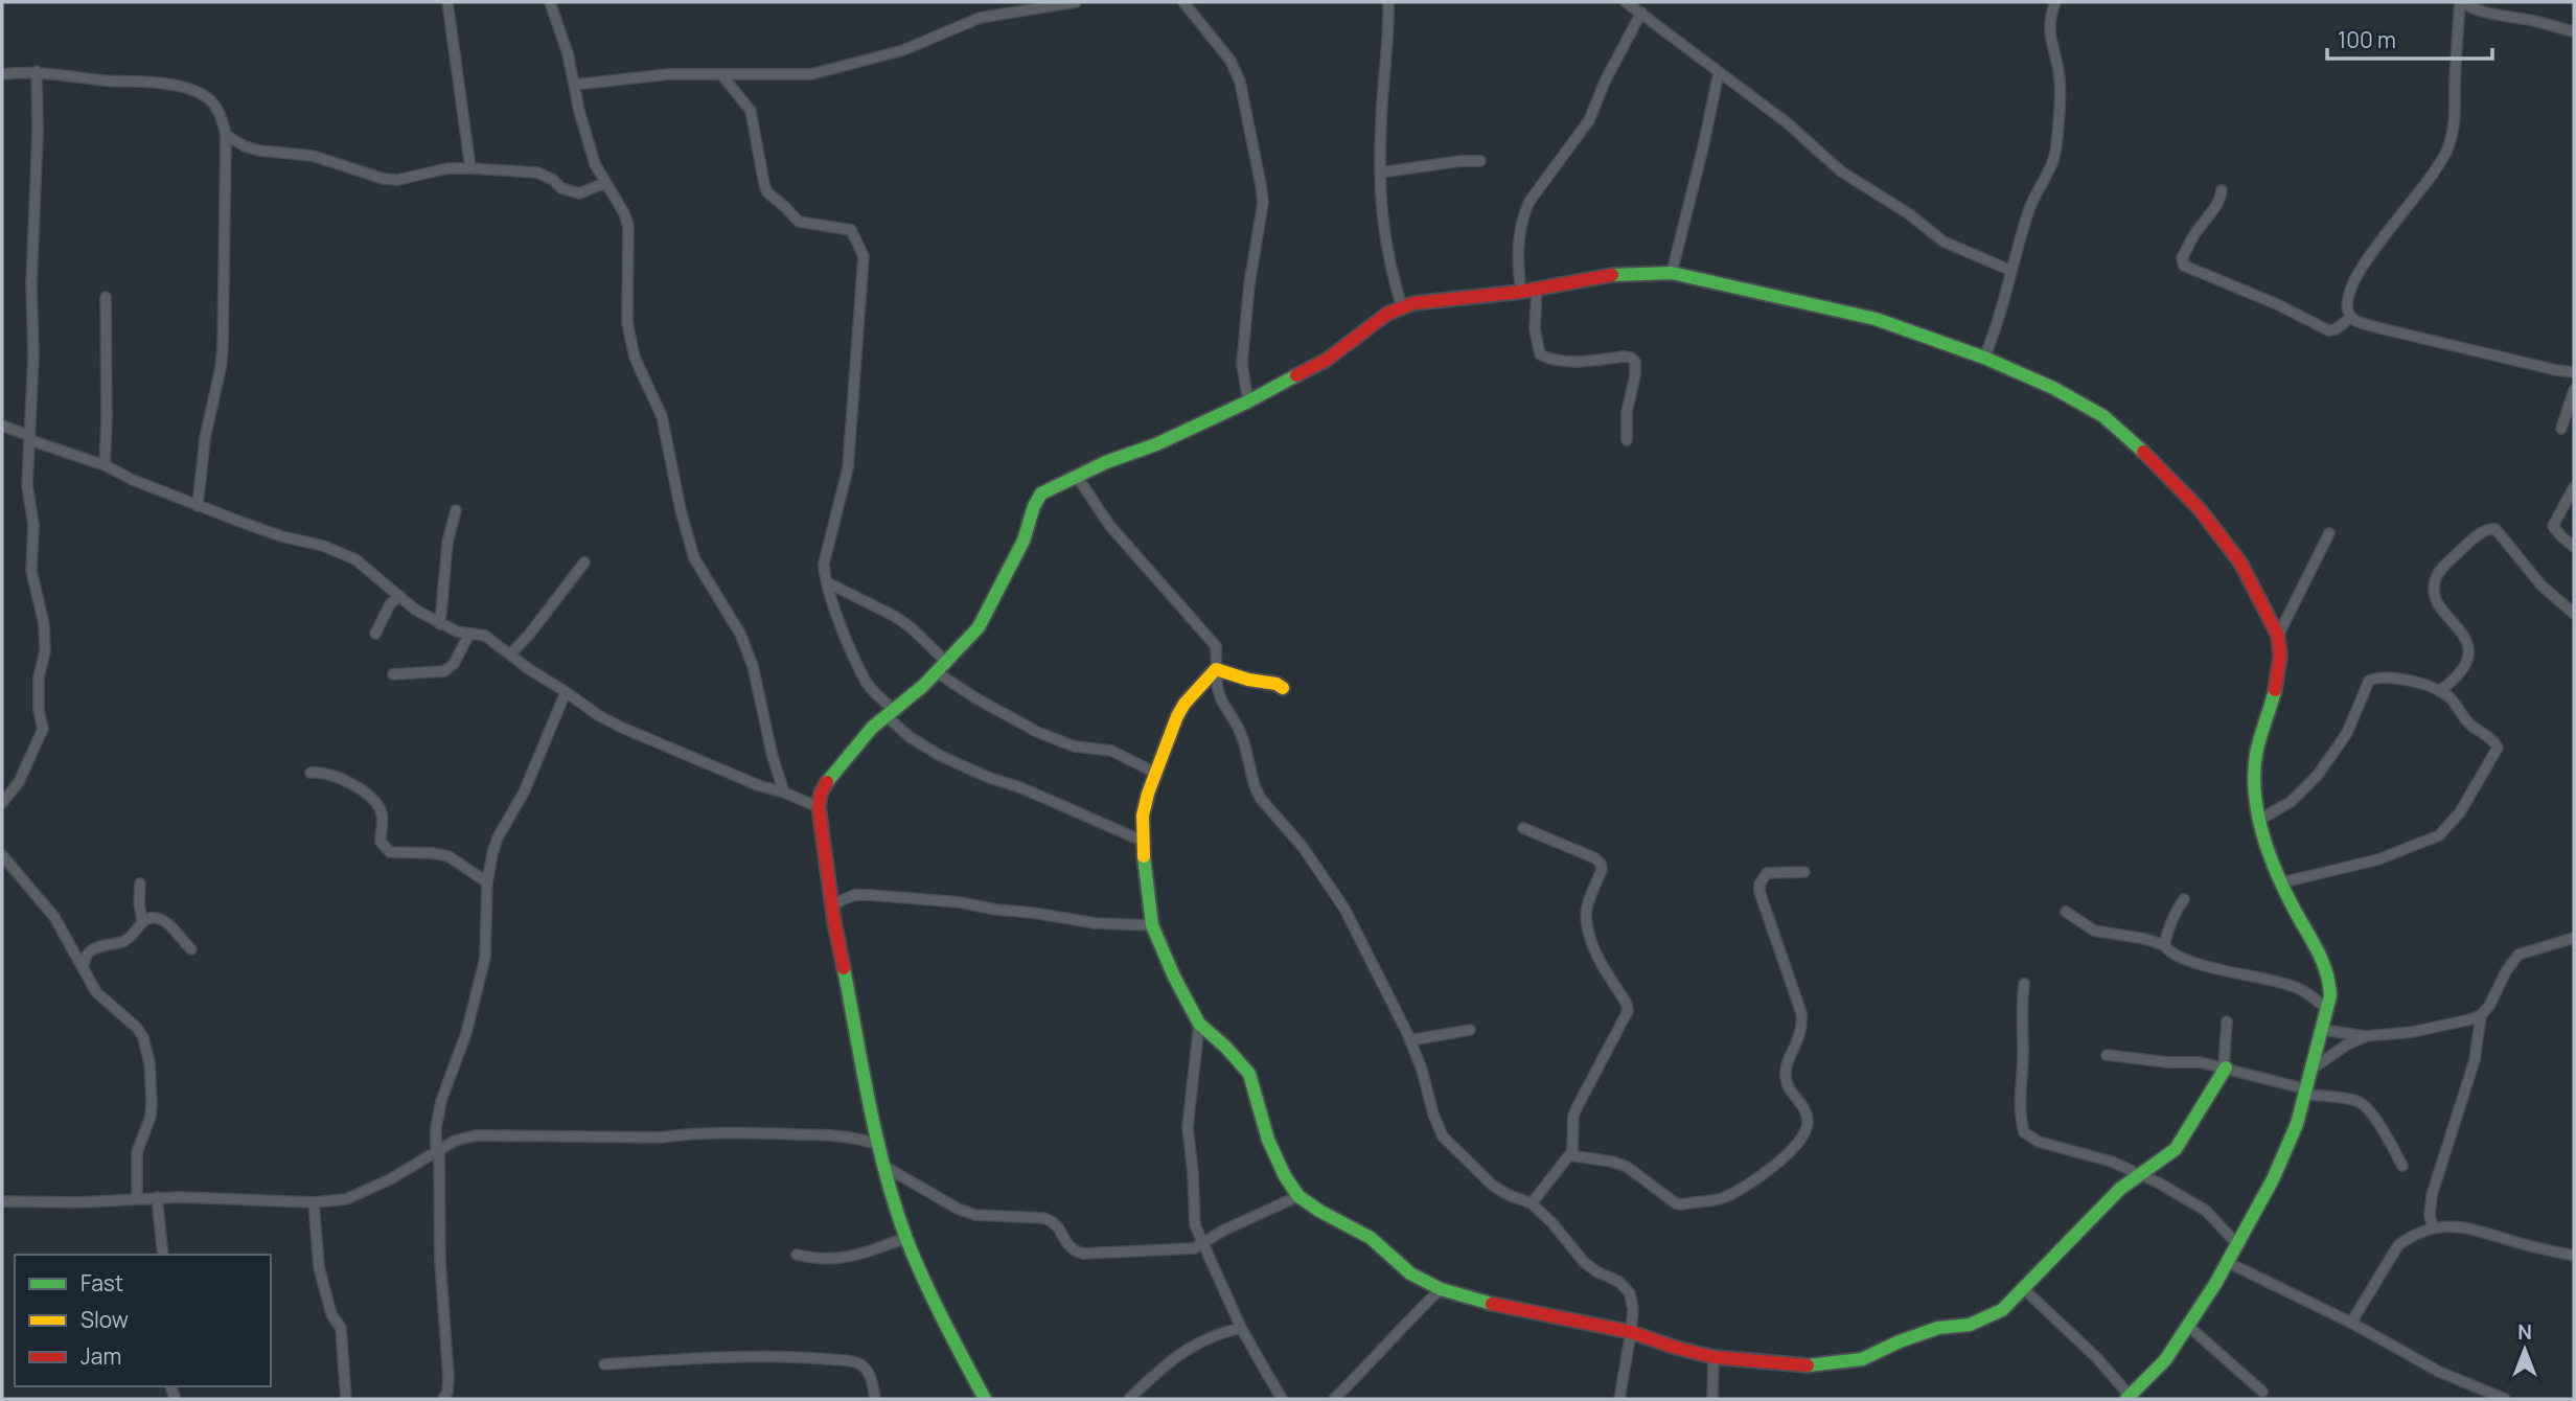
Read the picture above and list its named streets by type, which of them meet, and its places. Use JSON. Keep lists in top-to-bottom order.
{
  "legend": ["Fast", "Slow", "Jam"],
  "scale_bar": "100 m",
  "north": "top"
}
